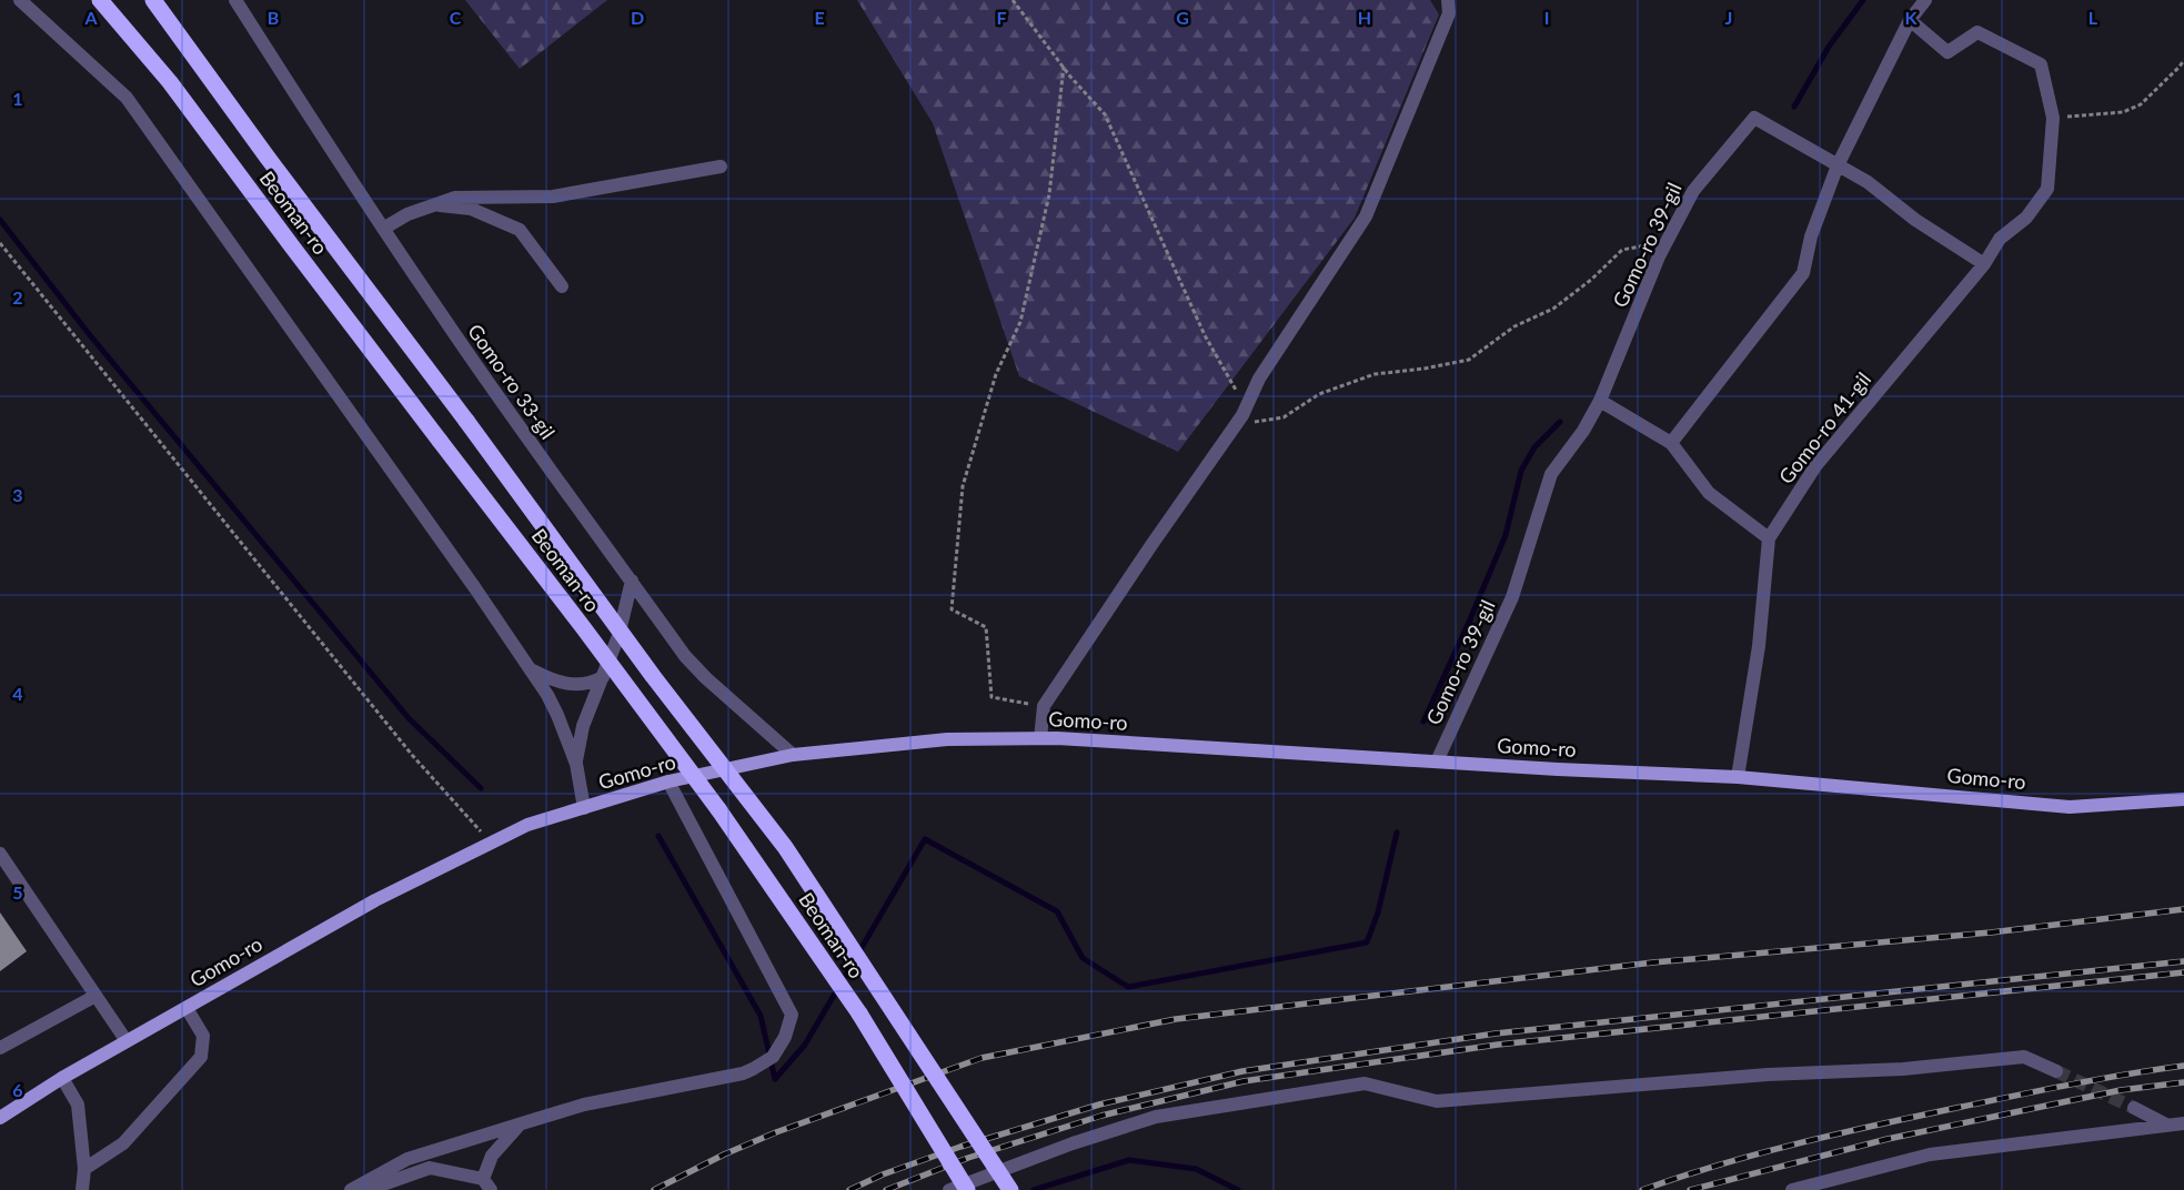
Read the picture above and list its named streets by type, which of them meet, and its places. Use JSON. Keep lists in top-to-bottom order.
{
  "streets": {
    "highway": ["Beoman-ro"],
    "main road": ["Gomo-ro"],
    "street": ["Gomo-ro 39-gil", "Gomo-ro 33-gil", "Gomo-ro 41-gil"]
  },
  "crossings": [
    ["Gomo-ro 39-gil", "Gomo-ro"],
    ["Gomo-ro 33-gil", "Gomo-ro"],
    ["Gomo-ro 41-gil", "Gomo-ro"]
  ],
  "grid": {
    "columns": [
      "A",
      "B",
      "C",
      "D",
      "E",
      "F",
      "G",
      "H",
      "I",
      "J",
      "K",
      "L"
    ],
    "rows": [
      "1",
      "2",
      "3",
      "4",
      "5",
      "6"
    ]
  }
}
